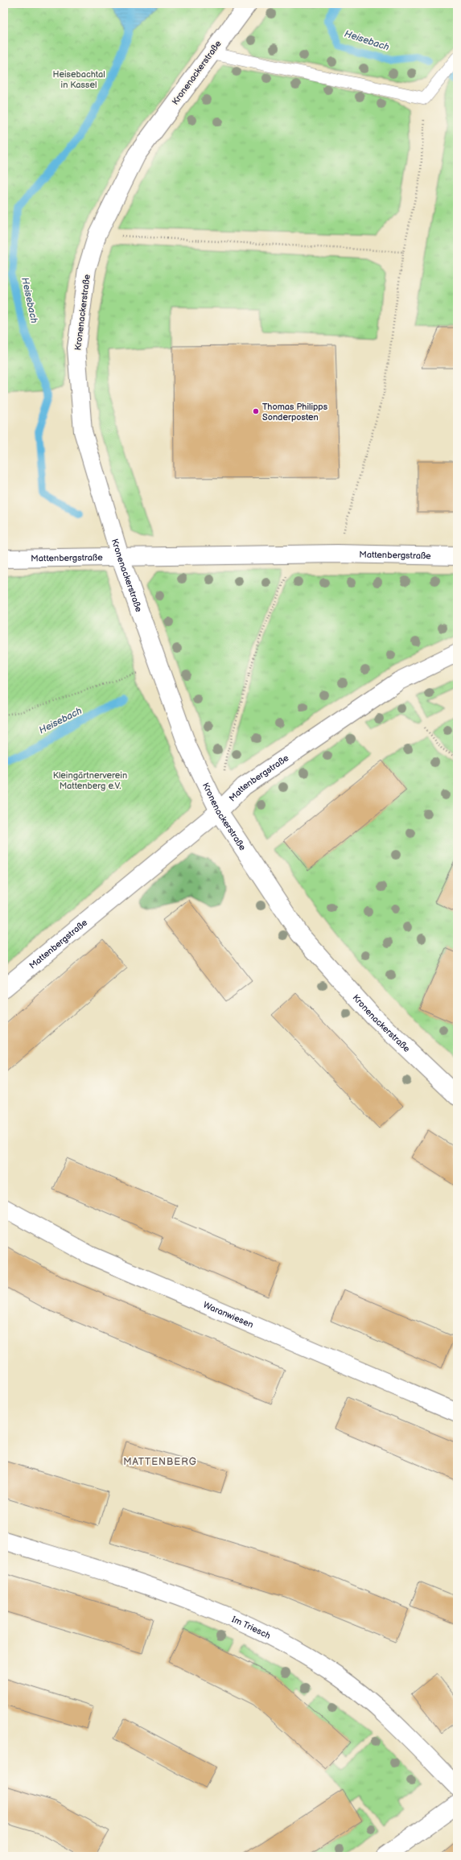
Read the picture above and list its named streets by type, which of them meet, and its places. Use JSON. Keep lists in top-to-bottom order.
{
  "streets": {
    "street": [
      "Kronenackerstraße",
      "Mattenbergstraße",
      "Waranwiesen",
      "Im Triesch"
    ]
  },
  "crossings": [
    ["Kronenackerstraße", "Mattenbergstraße"]
  ],
  "districts": ["MATTENBERG"],
  "water": ["Heisebach"],
  "parks": ["Heisebachtal in Kassel", "Kleingärtnerverein Mattenberg e.V."],
  "places": ["Thomas Philipps Sonderposten"]
}
